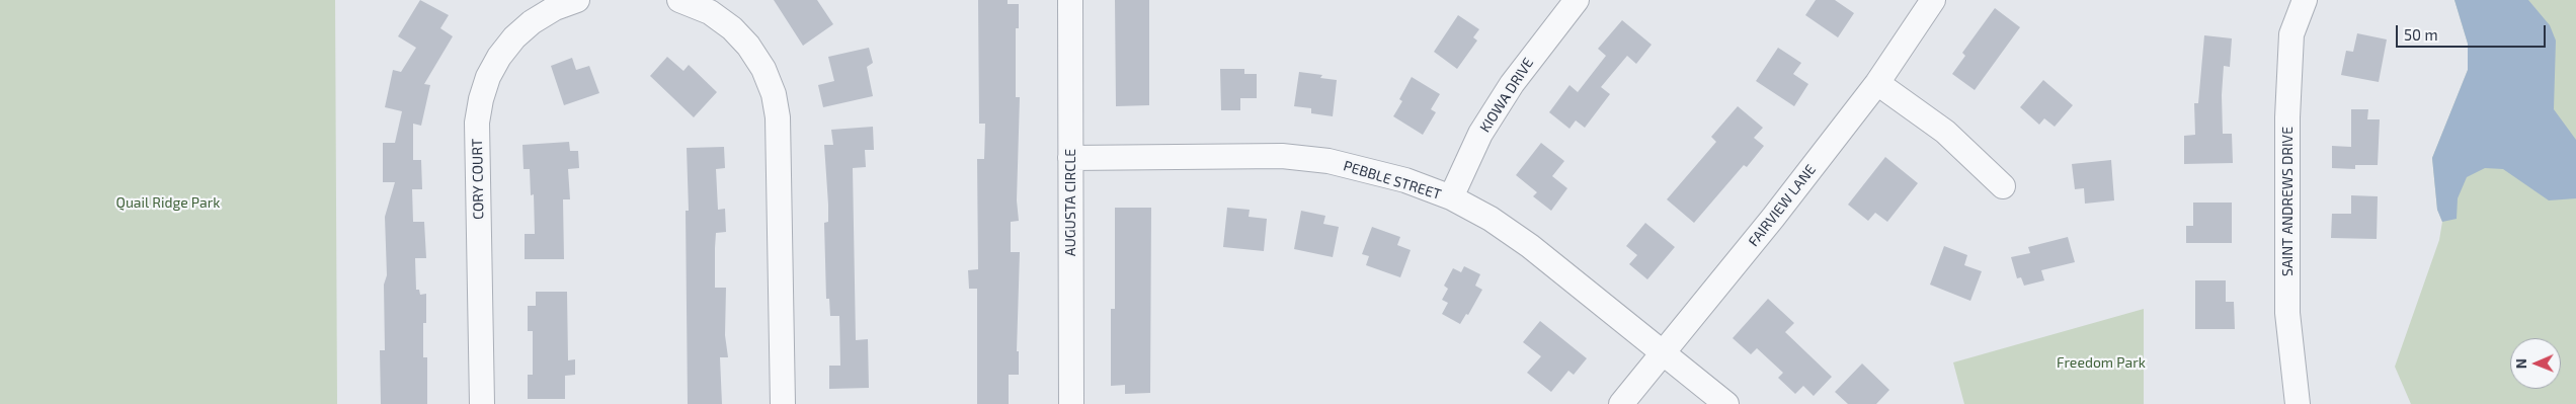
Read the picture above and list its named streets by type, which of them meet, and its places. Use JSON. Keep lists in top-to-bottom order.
{
  "streets": {
    "street": [
      "KIOWA DRIVE",
      "CORY COURT",
      "PEBBLE STREET",
      "SAINT ANDREWS DRIVE",
      "AUGUSTA CIRCLE",
      "FAIRVIEW LANE"
    ]
  },
  "crossings": [
    ["KIOWA DRIVE", "PEBBLE STREET"],
    ["PEBBLE STREET", "AUGUSTA CIRCLE"],
    ["PEBBLE STREET", "FAIRVIEW LANE"]
  ],
  "parks": ["Quail Ridge Park", "Freedom Park"],
  "scale_bar": "50 m",
  "north": "left"
}
